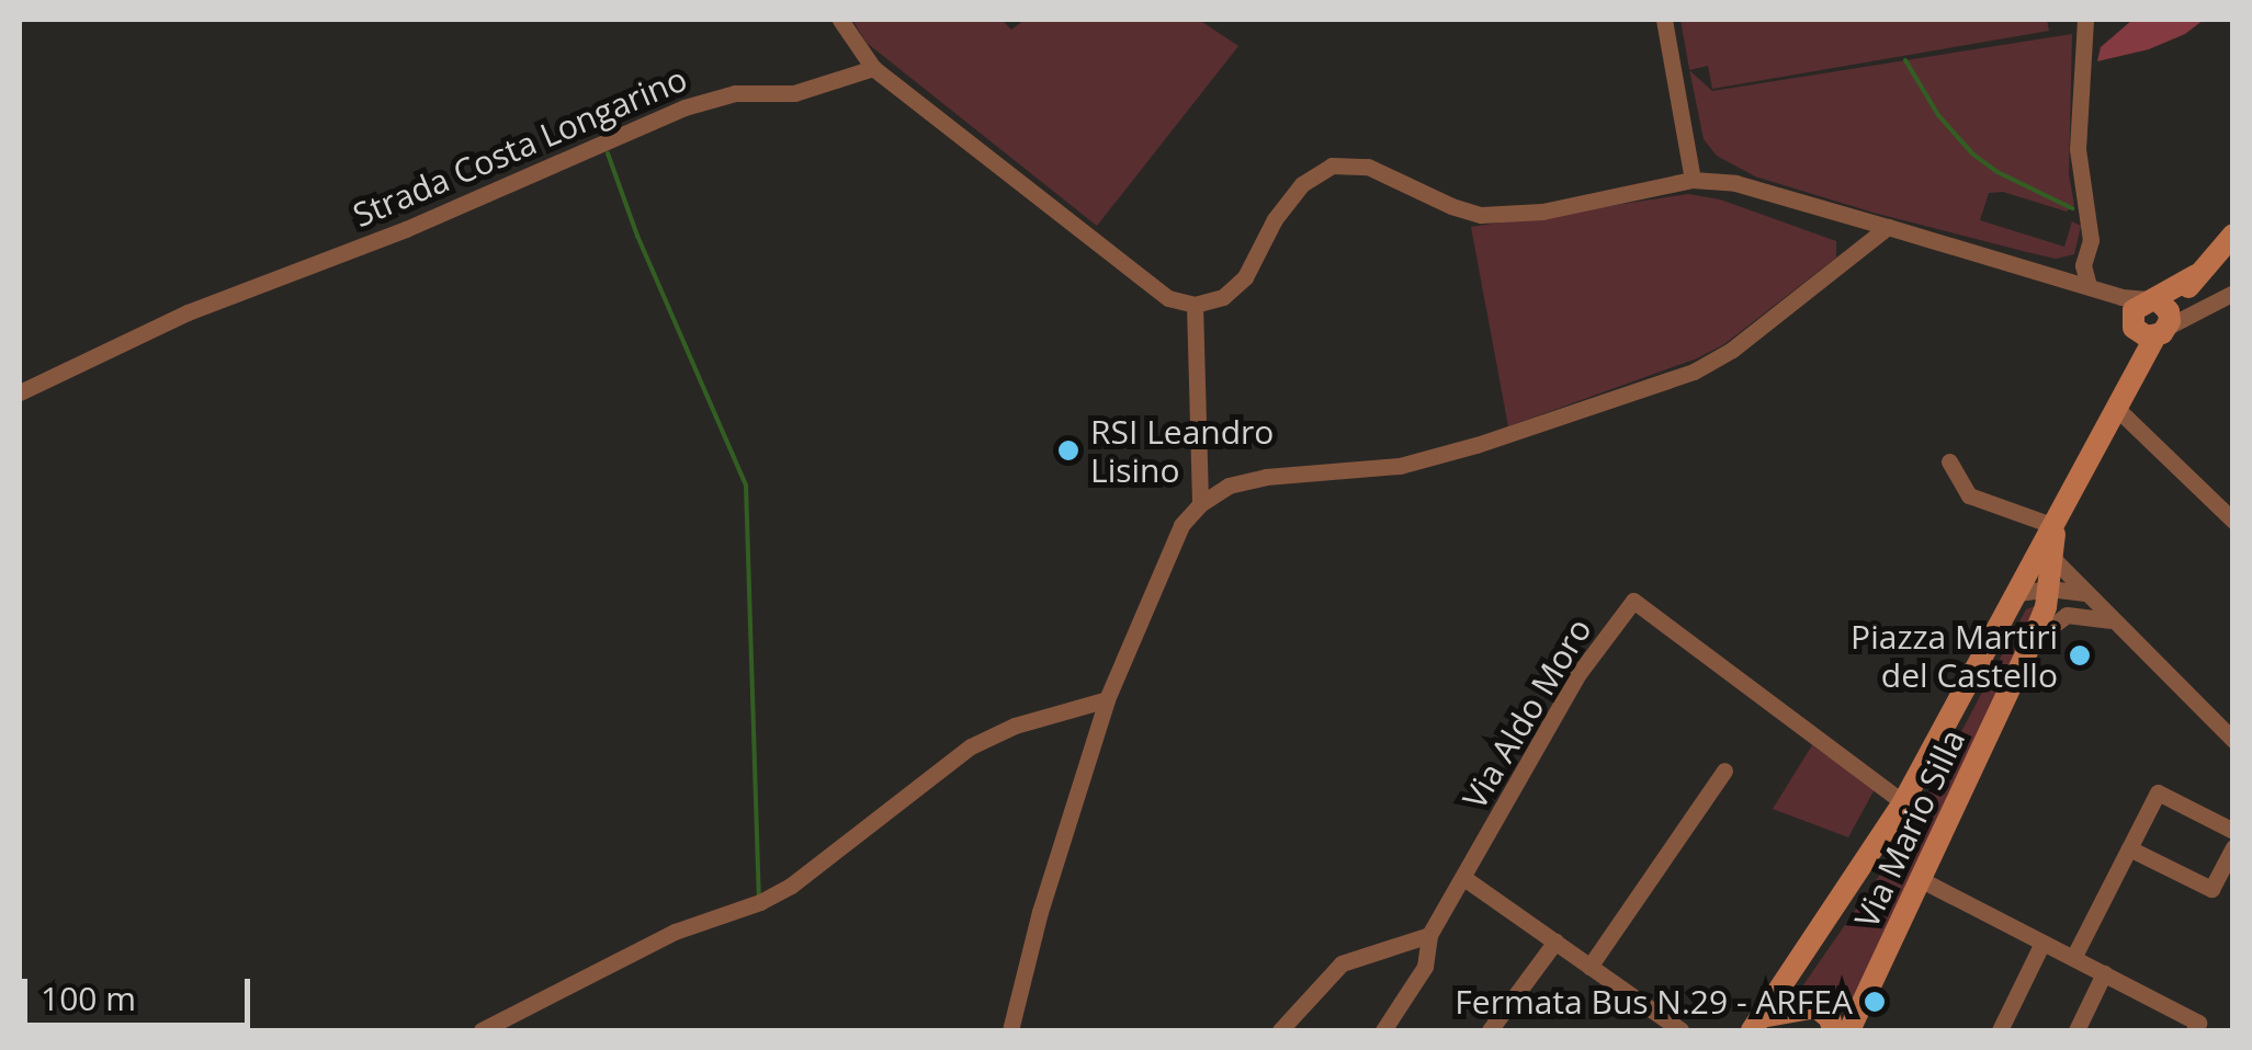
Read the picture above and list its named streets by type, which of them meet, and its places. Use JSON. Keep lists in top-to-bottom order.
{
  "streets": {
    "street": ["Strada Costa Longarino", "Via Aldo Moro", "Via Mario Silla"]
  },
  "places": ["RSI Leandro Lisino", "Piazza Martiri del Castello", "Fermata Bus N.29 - ARFEA"],
  "scale_bar": "100 m"
}
